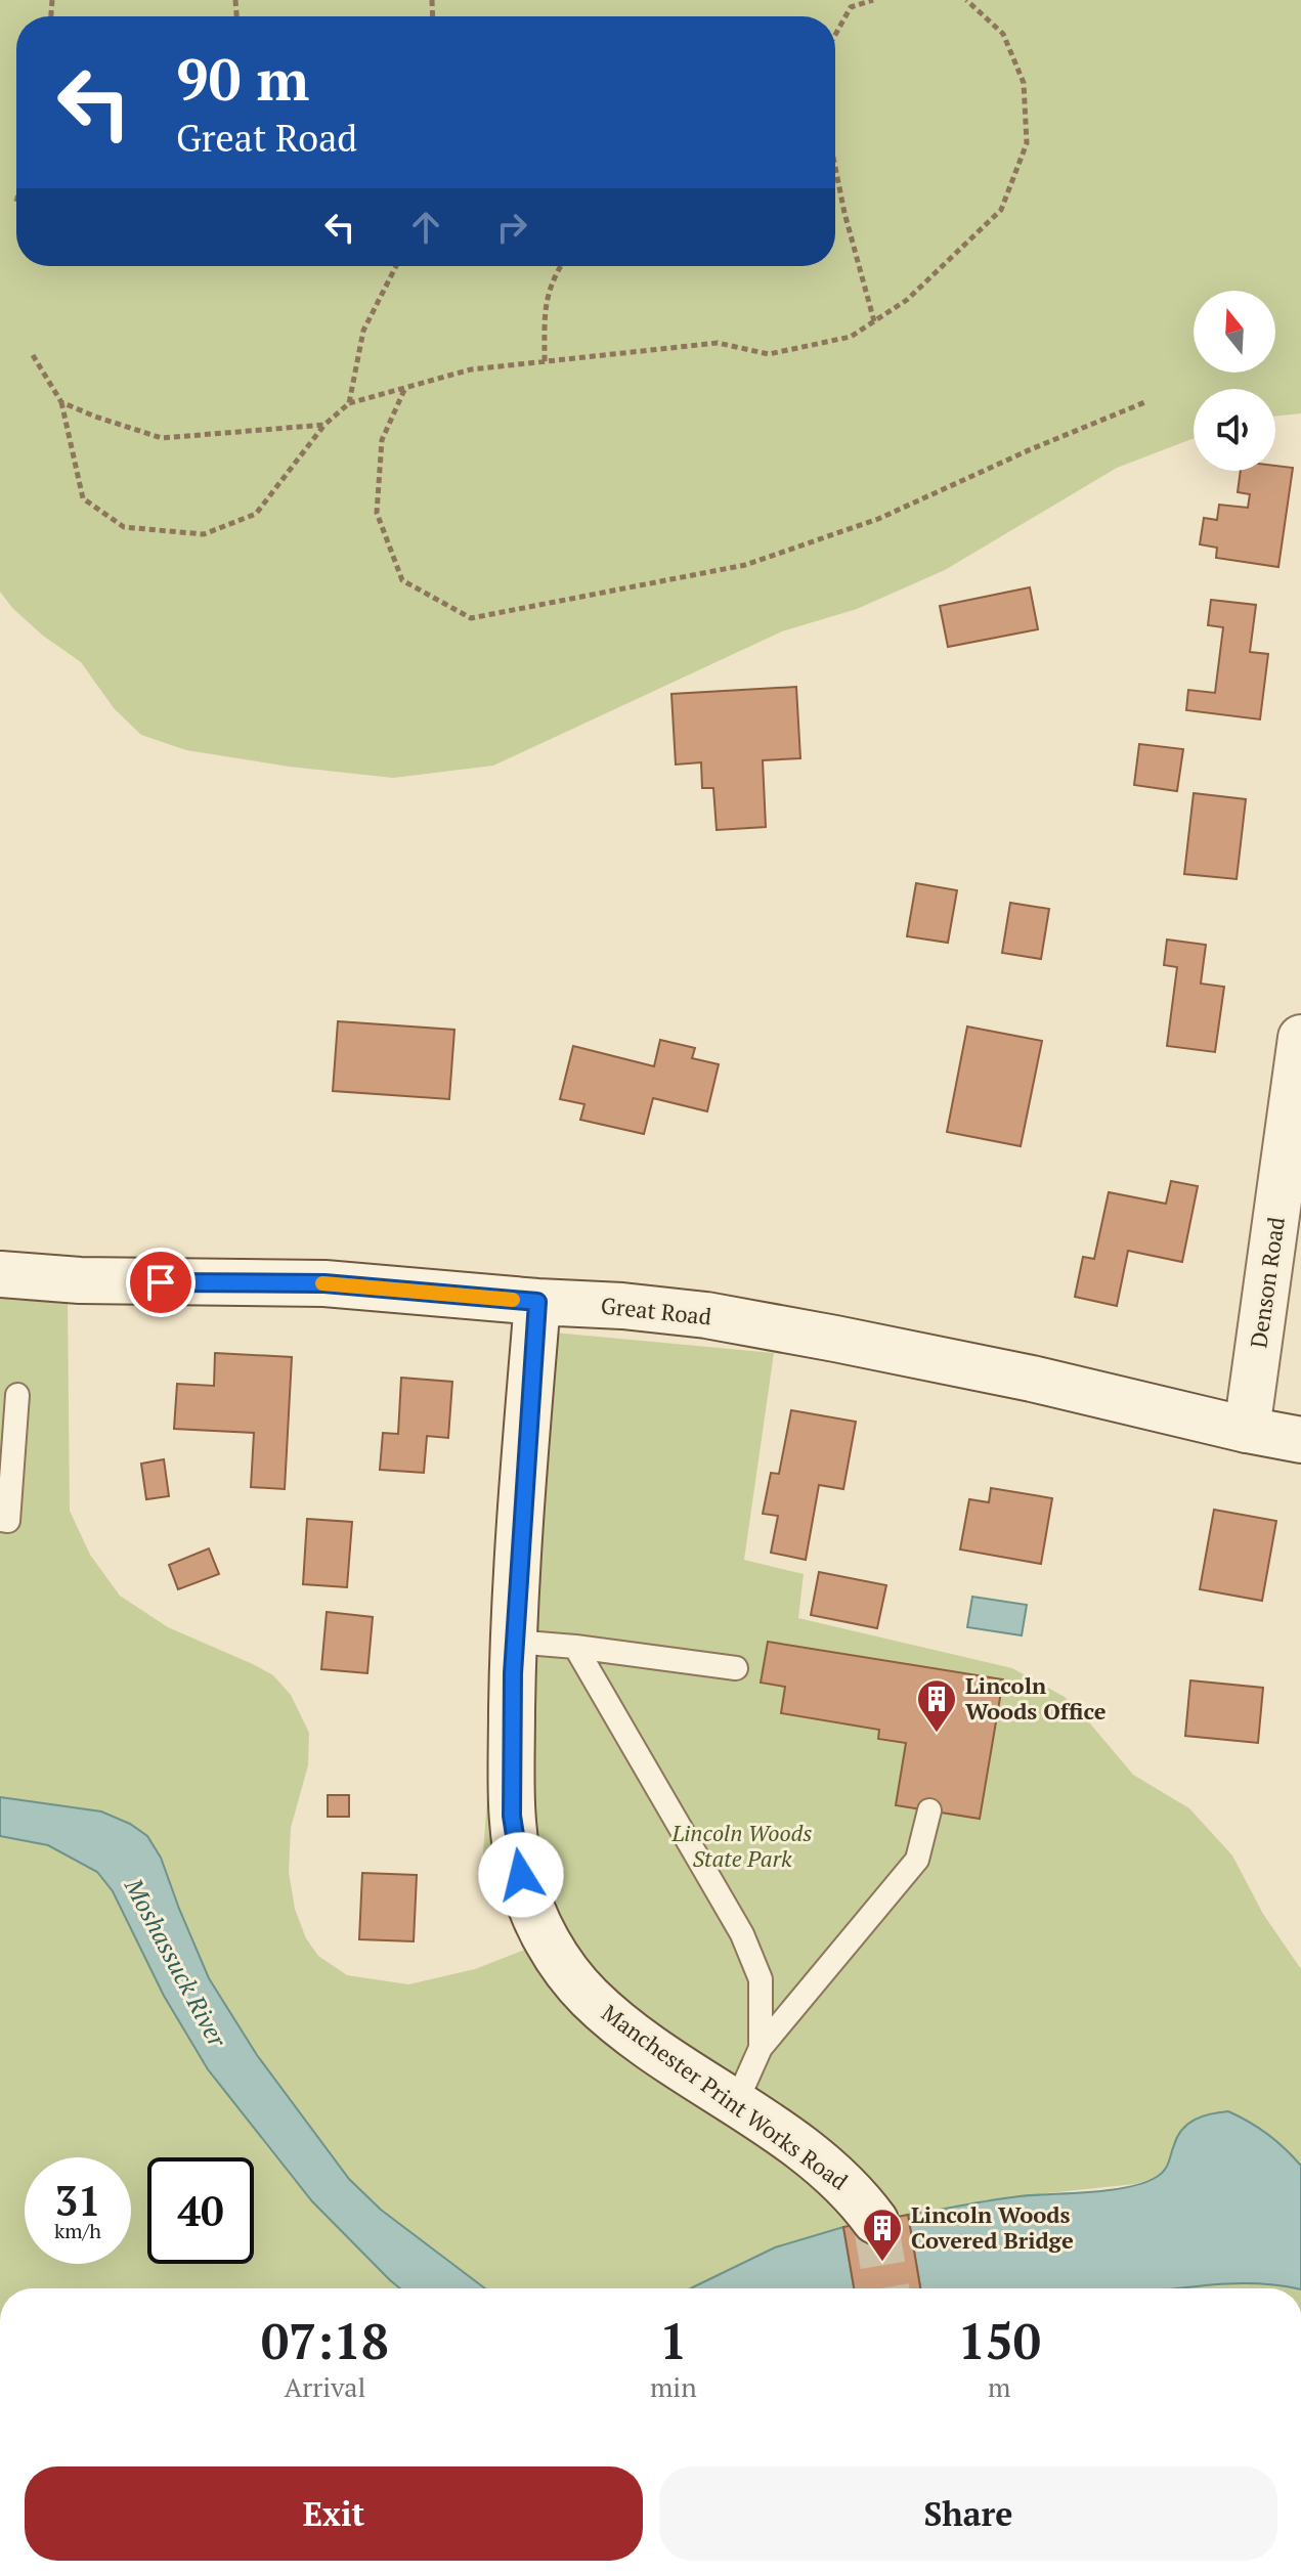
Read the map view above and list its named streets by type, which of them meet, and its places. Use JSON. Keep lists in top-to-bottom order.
{
  "streets": {
    "street": ["Denson Road", "Great Road", "Manchester Print Works Road"]
  },
  "crossings": [
    ["Denson Road", "Great Road"],
    ["Great Road", "Manchester Print Works Road"]
  ],
  "water": ["Moshassuck River"],
  "parks": ["Lincoln Woods State Park"],
  "places": {
    "building": ["Lincoln Woods Office", "Lincoln Woods Covered Bridge"]
  },
  "north": "top",
  "page": {
    "turn": ["90 m", "Great Road"],
    "speed": "31 km/h",
    "limit": "40",
    "eta": [
      "07:18",
      "Arrival",
      "1",
      "min",
      "150",
      "m"
    ],
    "buttons": ["Exit", "Share"]
  }
}
